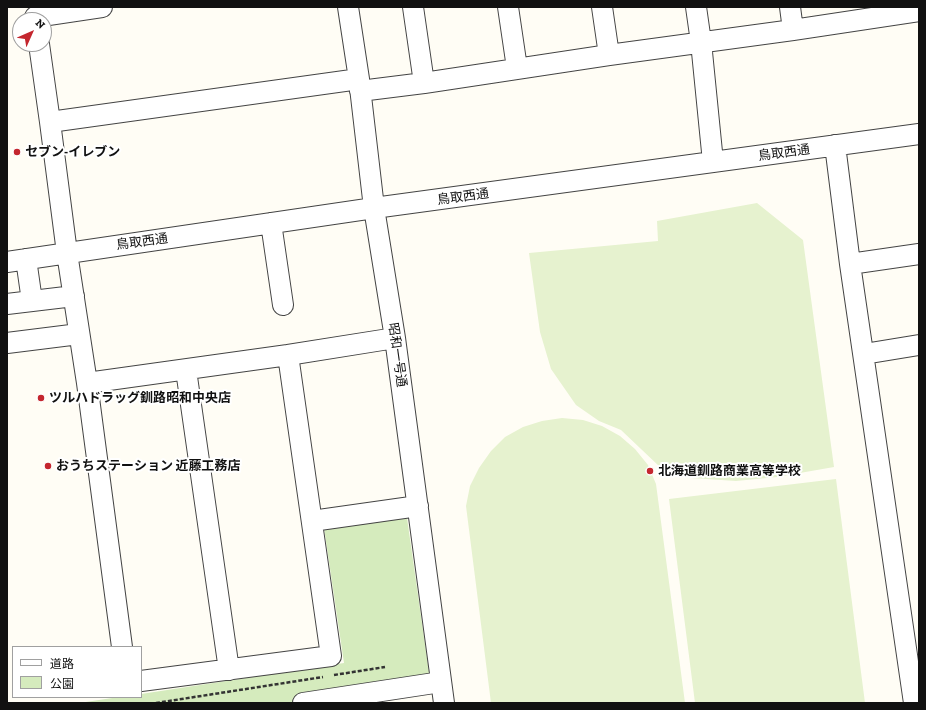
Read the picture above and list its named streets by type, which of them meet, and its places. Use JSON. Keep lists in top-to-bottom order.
{
  "streets": {
    "street": ["鳥取西通", "昭和一号通"]
  },
  "crossings": [
    ["鳥取西通", "昭和一号通"]
  ],
  "places": [
    "セブン-イレブン",
    "ツルハドラッグ釧路昭和中央店",
    "おうちステーション 近藤工務店",
    "北海道釧路商業高等学校"
  ],
  "legend": ["道路", "公園"],
  "north": "top right"
}
